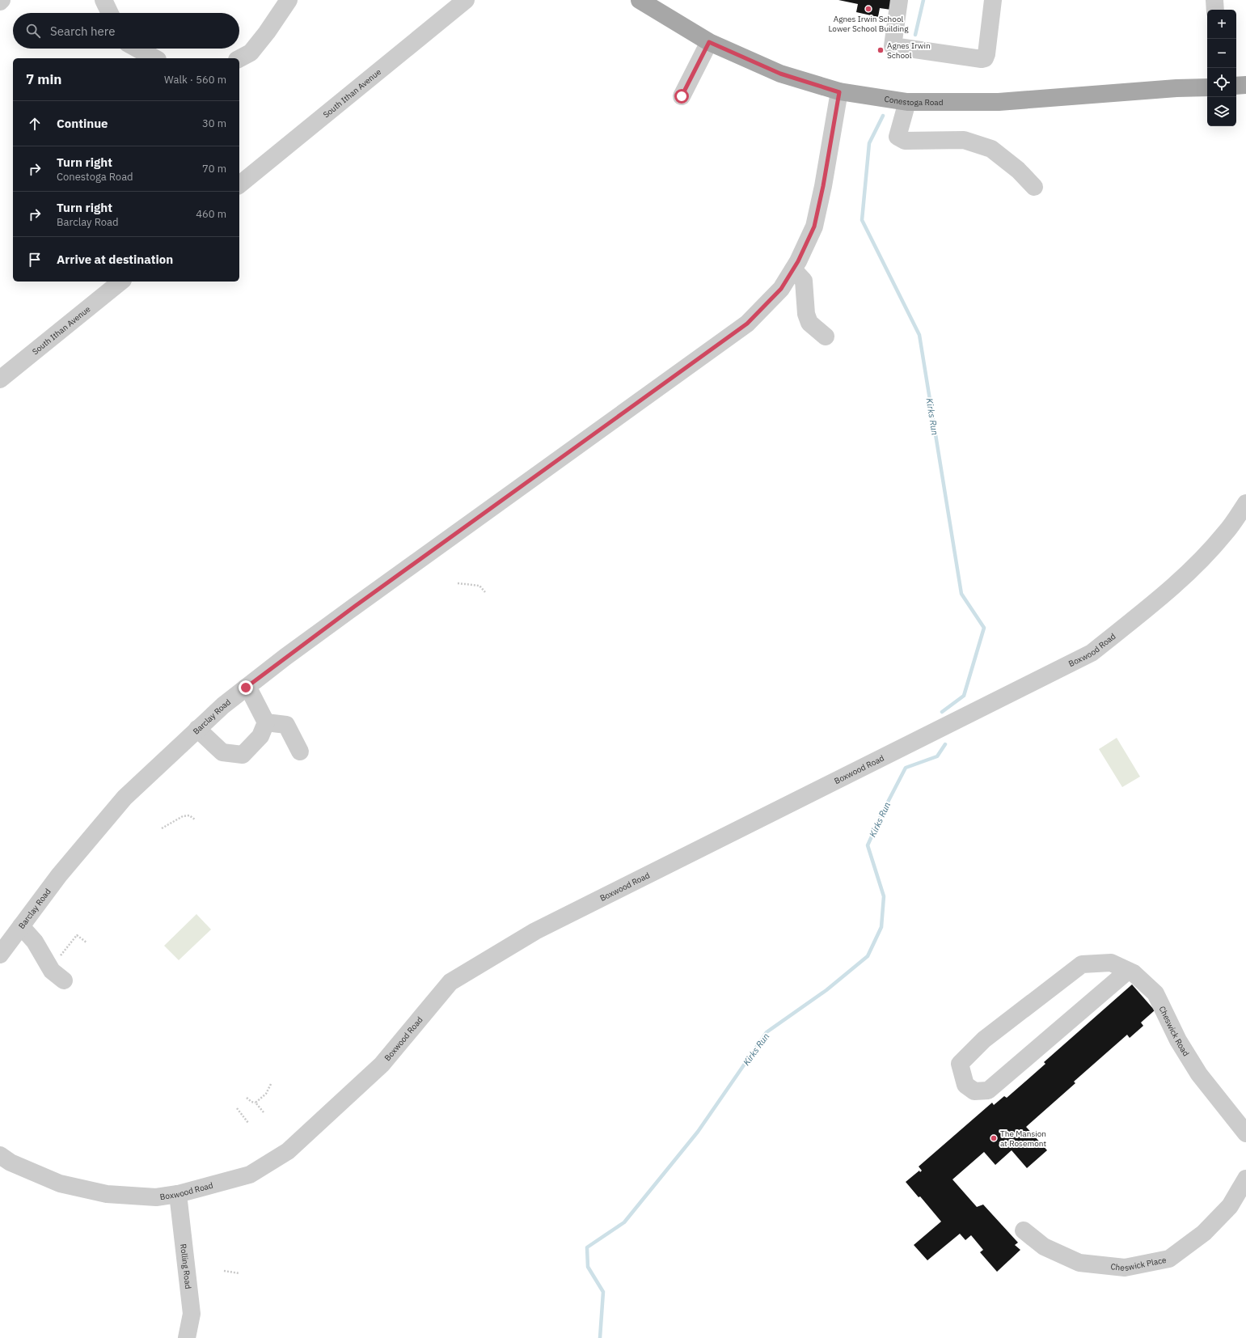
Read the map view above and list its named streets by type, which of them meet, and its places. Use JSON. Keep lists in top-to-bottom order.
{
  "streets": {
    "main road": ["Conestoga Road"],
    "street": [
      "South Ithan Avenue",
      "Boxwood Road",
      "Barclay Road",
      "Cheswick Road",
      "Cheswick Place",
      "Rolling Road"
    ]
  },
  "crossings": [
    ["Conestoga Road", "Barclay Road"],
    ["Boxwood Road", "Rolling Road"]
  ],
  "water": ["Kirks Run"],
  "places": ["Agnes Irwin School Lower School Building", "Agnes Irwin School", "The Mansion at Rosemont"],
  "page": {
    "map_buttons": ["+", "−"],
    "search": "Search here",
    "heading": ["7 min", "Walk · 560 m"],
    "list": [
      ["Continue", "30 m"],
      ["Turn right", "Conestoga Road", "70 m"],
      ["Turn right", "Barclay Road", "460 m"],
      "Arrive at destination"
    ]
  }
}
